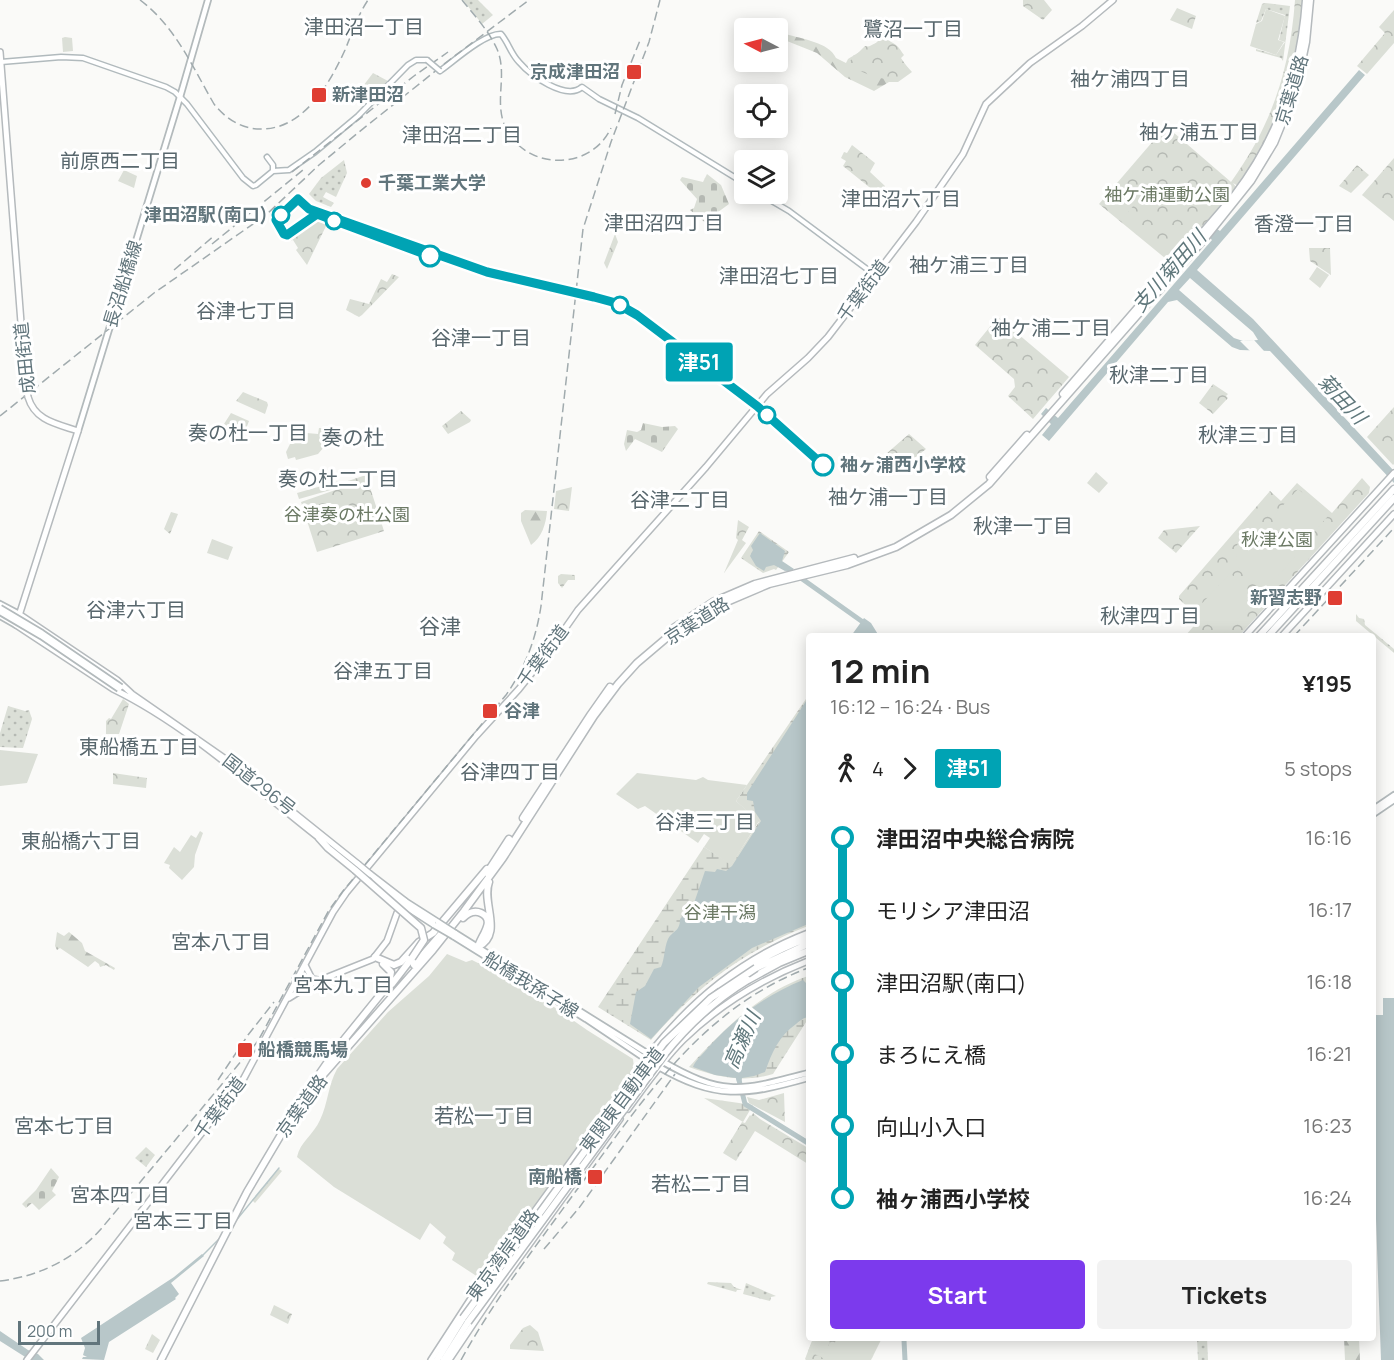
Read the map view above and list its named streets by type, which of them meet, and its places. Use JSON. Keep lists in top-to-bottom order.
{
  "streets": {
    "highway": [
      "京葉道路",
      "千葉街道",
      "成田街道",
      "国道296号",
      "東関東自動車道",
      "東京湾岸道路"
    ],
    "main road": ["長沼船橋線", "船橋我孫子線"]
  },
  "crossings": [
    ["長沼船橋線", "成田街道"],
    ["国道296号", "船橋我孫子線"],
    ["船橋我孫子線", "東京湾岸道路"],
    ["東関東自動車道", "東京湾岸道路"]
  ],
  "districts": [
    "津田沼一丁目",
    "鷺沼一丁目",
    "袖ケ浦四丁目",
    "袖ケ浦五丁目",
    "津田沼二丁目",
    "前原西二丁目",
    "津田沼六丁目",
    "津田沼四丁目",
    "香澄一丁目",
    "袖ケ浦三丁目",
    "津田沼七丁目",
    "谷津七丁目",
    "袖ケ浦二丁目",
    "谷津一丁目",
    "秋津二丁目",
    "奏の杜一丁目",
    "秋津三丁目",
    "奏の杜",
    "奏の杜二丁目",
    "袖ケ浦一丁目",
    "谷津二丁目",
    "秋津一丁目",
    "谷津六丁目",
    "秋津四丁目",
    "谷津",
    "谷津五丁目",
    "東船橋五丁目",
    "谷津四丁目",
    "谷津三丁目",
    "東船橋六丁目",
    "宮本八丁目",
    "宮本九丁目",
    "若松一丁目",
    "宮本七丁目",
    "若松二丁目",
    "宮本四丁目",
    "宮本三丁目"
  ],
  "water": ["支川菊田川", "菊田川", "高瀬川"],
  "parks": [
    "袖ケ浦運動公園",
    "谷津奏の杜公園",
    "秋津公園",
    "谷津干潟"
  ],
  "places": {
    "transit": [
      "京成津田沼",
      "新津田沼",
      "新習志野",
      "谷津",
      "船橋競馬場",
      "南船橋"
    ],
    "other": ["千葉工業大学", "津田沼駅(南口)", "袖ヶ浦西小学校"]
  },
  "lines": ["bus line 津51"],
  "scale_bar": "200 m",
  "north": "left",
  "page": {
    "on_map": "津51",
    "heading": ["12 min", "16:12 – 16:24 · Bus", "¥195"],
    "legs": ["4", "津51", "5 stops"],
    "list": [
      {
        "name": "津田沼中央総合病院",
        "value": "16:16"
      },
      {
        "name": "モリシア津田沼",
        "value": "16:17"
      },
      {
        "name": "津田沼駅(南口)",
        "value": "16:18"
      },
      {
        "name": "まろにえ橋",
        "value": "16:21"
      },
      {
        "name": "向山小入口",
        "value": "16:23"
      },
      {
        "name": "袖ヶ浦西小学校",
        "value": "16:24"
      }
    ],
    "buttons": ["Start", "Tickets"],
    "scale": "200 m"
  }
}
